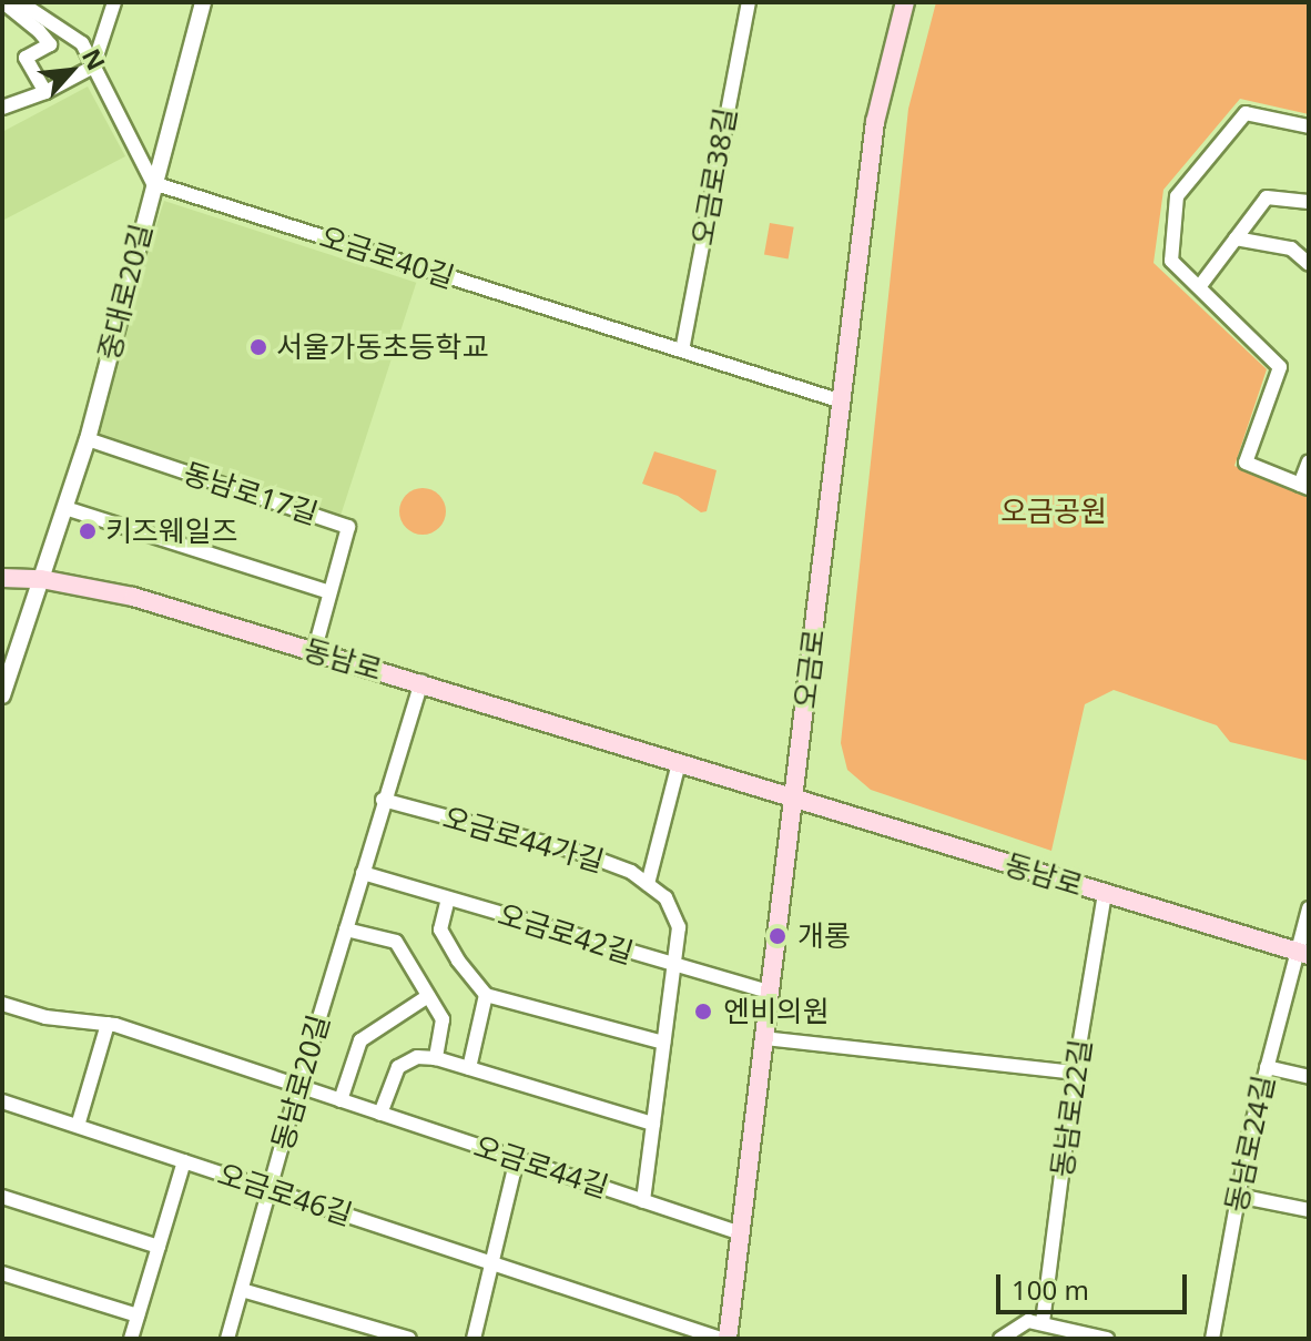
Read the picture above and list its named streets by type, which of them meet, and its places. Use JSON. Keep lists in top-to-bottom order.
{
  "streets": {
    "main road": ["동남로", "오금로"],
    "street": [
      "오금로38길",
      "오금로40길",
      "중대로20길",
      "동남로17길",
      "오금로44가길",
      "오금로42길",
      "동남로20길",
      "동남로22길",
      "동남로24길",
      "오금로44길",
      "오금로46길"
    ]
  },
  "crossings": [
    ["오금로38길", "오금로40길"],
    ["오금로40길", "중대로20길"],
    ["오금로40길", "오금로"],
    ["중대로20길", "동남로17길"],
    ["중대로20길", "동남로"],
    ["동남로17길", "동남로"],
    ["동남로", "오금로"],
    ["동남로", "동남로20길"],
    ["동남로", "동남로22길"],
    ["동남로", "동남로24길"],
    ["오금로", "오금로42길"],
    ["오금로", "오금로44길"],
    ["오금로", "오금로46길"],
    ["오금로44가길", "오금로42길"],
    ["오금로44가길", "동남로20길"],
    ["오금로44가길", "오금로44길"],
    ["오금로42길", "동남로20길"],
    ["동남로20길", "오금로44길"],
    ["동남로20길", "오금로46길"]
  ],
  "parks": ["오금공원"],
  "places": [
    "서울가동초등학교",
    "키즈웨일즈",
    "개롱",
    "엔비의원"
  ],
  "scale_bar": "100 m",
  "north": "top right"
}
